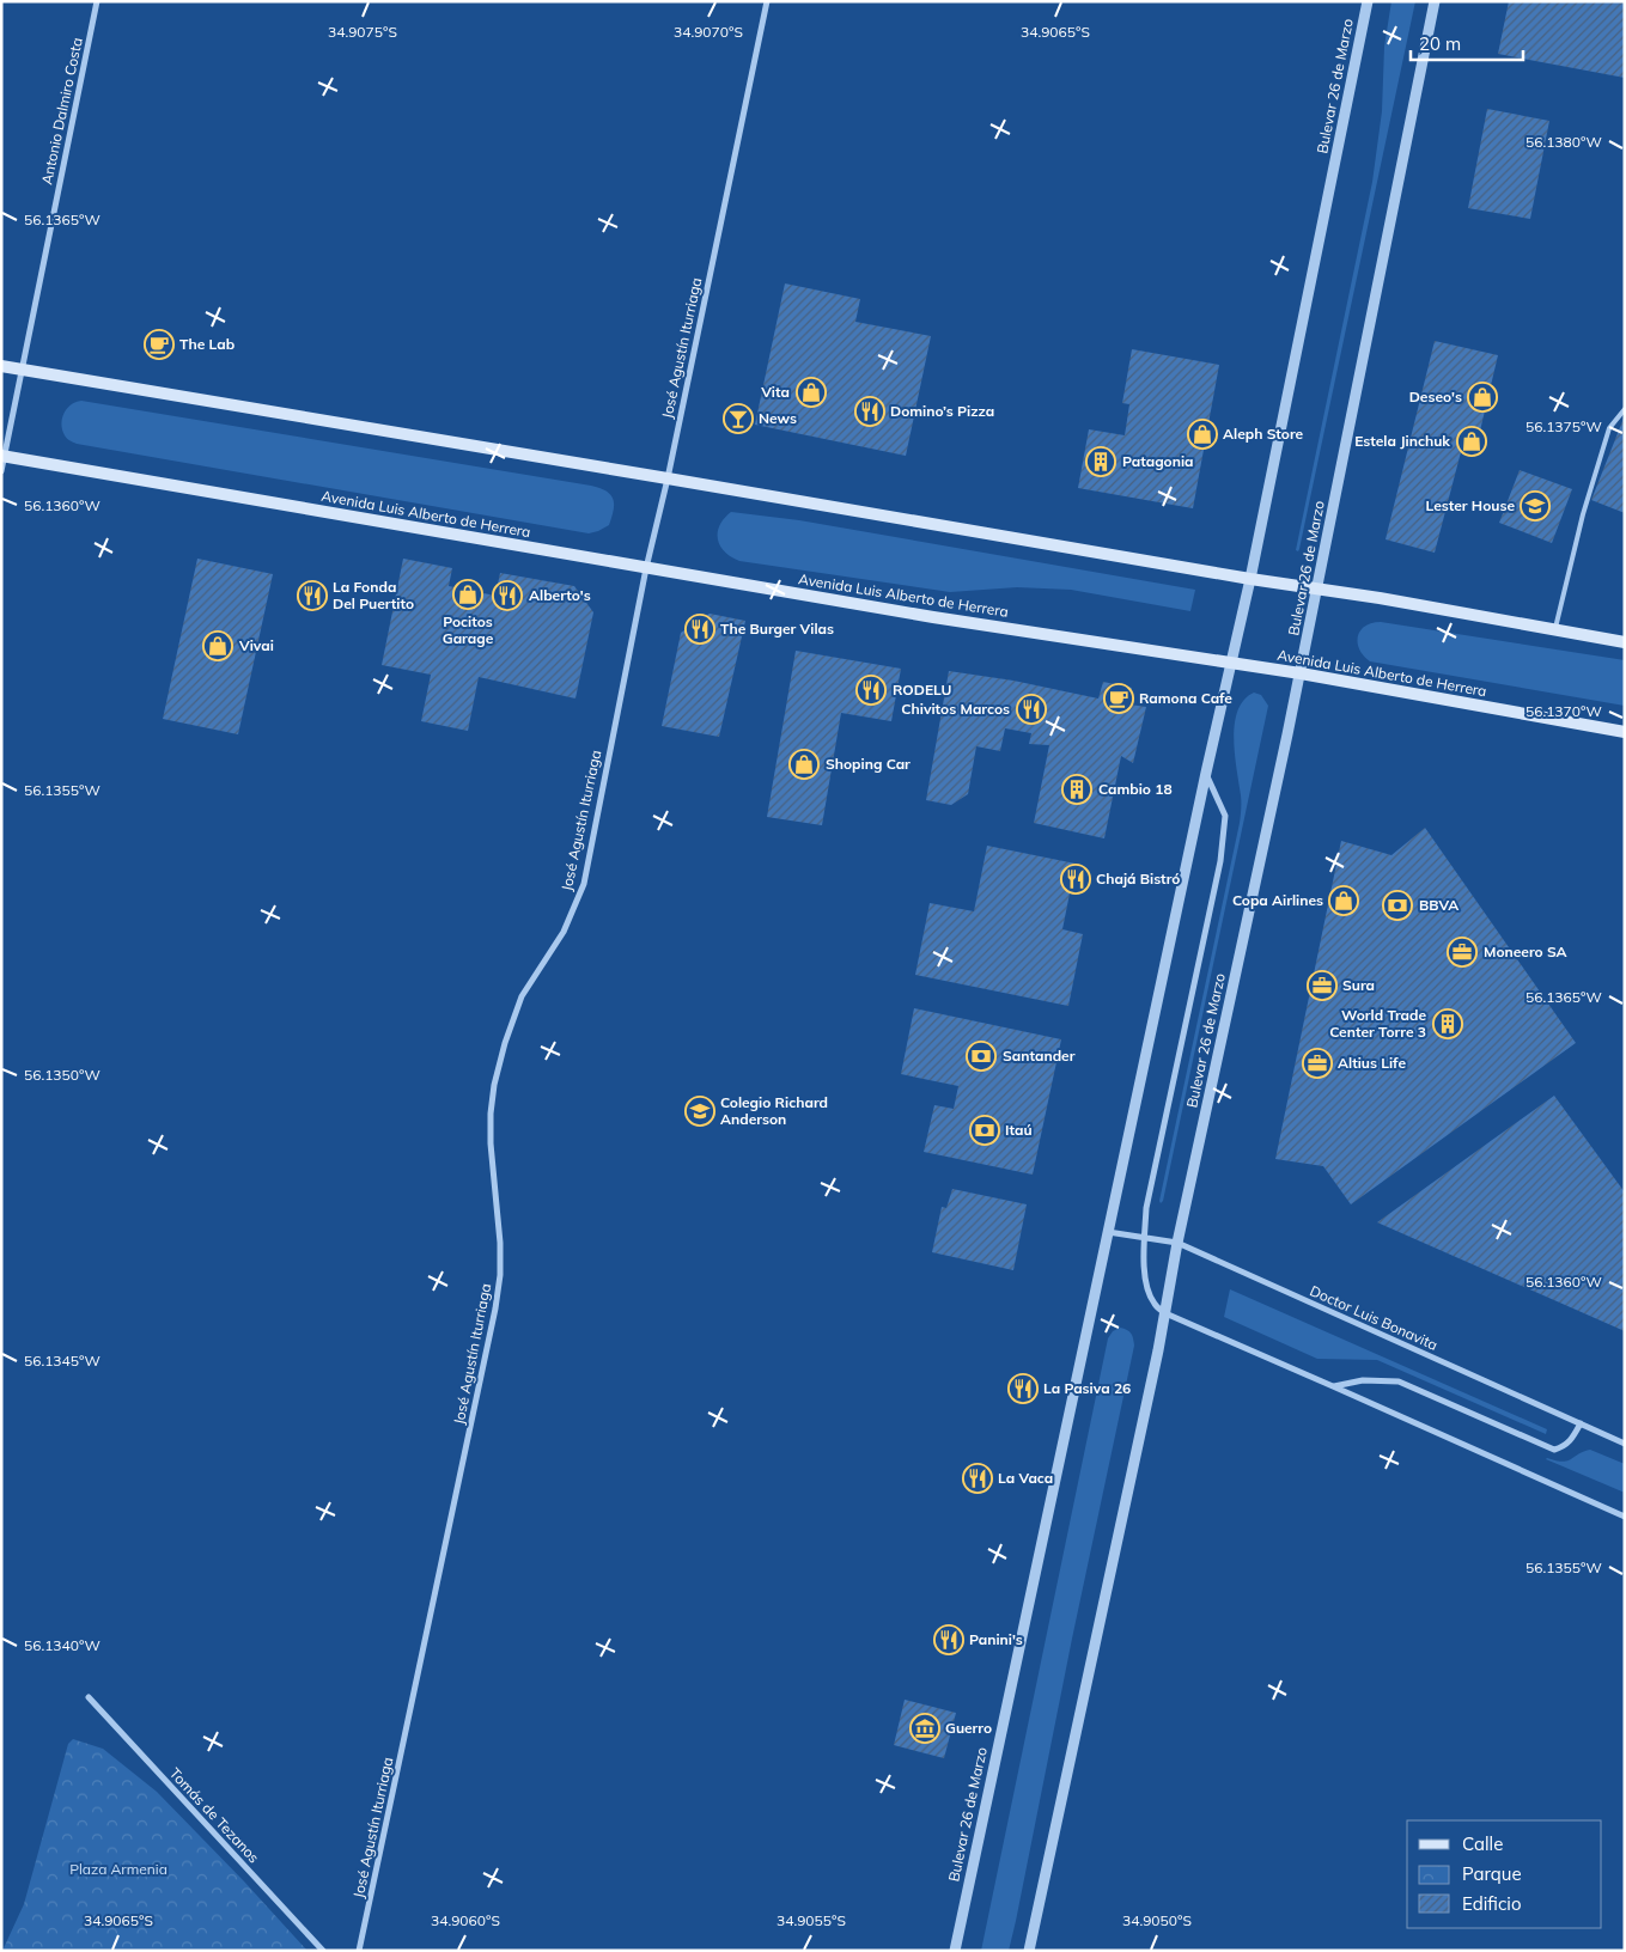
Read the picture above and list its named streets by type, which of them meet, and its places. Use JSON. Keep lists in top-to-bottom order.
{
  "streets": {
    "main road": ["Avenida Luis Alberto de Herrera"],
    "street": [
      "Bulevar 26 de Marzo",
      "Antonio Dalmiro Costa",
      "José Agustín Iturriaga",
      "Doctor Luis Bonavita",
      "Tomás de Tezanos"
    ]
  },
  "crossings": [
    ["Bulevar 26 de Marzo", "Avenida Luis Alberto de Herrera"],
    ["Bulevar 26 de Marzo", "Doctor Luis Bonavita"],
    ["Antonio Dalmiro Costa", "Avenida Luis Alberto de Herrera"],
    ["José Agustín Iturriaga", "Avenida Luis Alberto de Herrera"]
  ],
  "parks": ["Plaza Armenia"],
  "places": {
    "cafe": ["The Lab", "Ramona Cafe"],
    "shop": [
      "Vita",
      "Deseo's",
      "Aleph Store",
      "Estela Jinchuk",
      "Pocitos Garage",
      "Vivai",
      "Shoping Car",
      "Copa Airlines"
    ],
    "restaurant": [
      "Domino’s Pizza",
      "La Fonda Del Puertito",
      "Alberto's",
      "The Burger Vilas",
      "RODELU",
      "Chivitos Marcos",
      "Chajá Bistró",
      "La Pasiva 26",
      "La Vaca",
      "Panini's"
    ],
    "bar": ["News"],
    "building": ["Patagonia", "Cambio 18", "World Trade Center Torre 3"],
    "school or university": ["Lester House", "Colegio Richard Anderson"],
    "bank": ["BBVA", "Santander", "Itaú"],
    "office": ["Moneero SA", "Sura", "Altius Life"],
    "museum": ["Guerro"]
  },
  "legend": ["Calle", "Parque", "Edificio"],
  "scale_bar": "20 m",
  "coordinates": [
    "34.9065°S",
    "34.9075°S",
    "34.9070°S",
    "56.1380°W",
    "56.1365°W",
    "56.1375°W",
    "56.1360°W",
    "56.1370°W",
    "56.1355°W",
    "56.1350°W",
    "56.1345°W",
    "56.1340°W",
    "34.9060°S",
    "34.9055°S",
    "34.9050°S"
  ]
}
